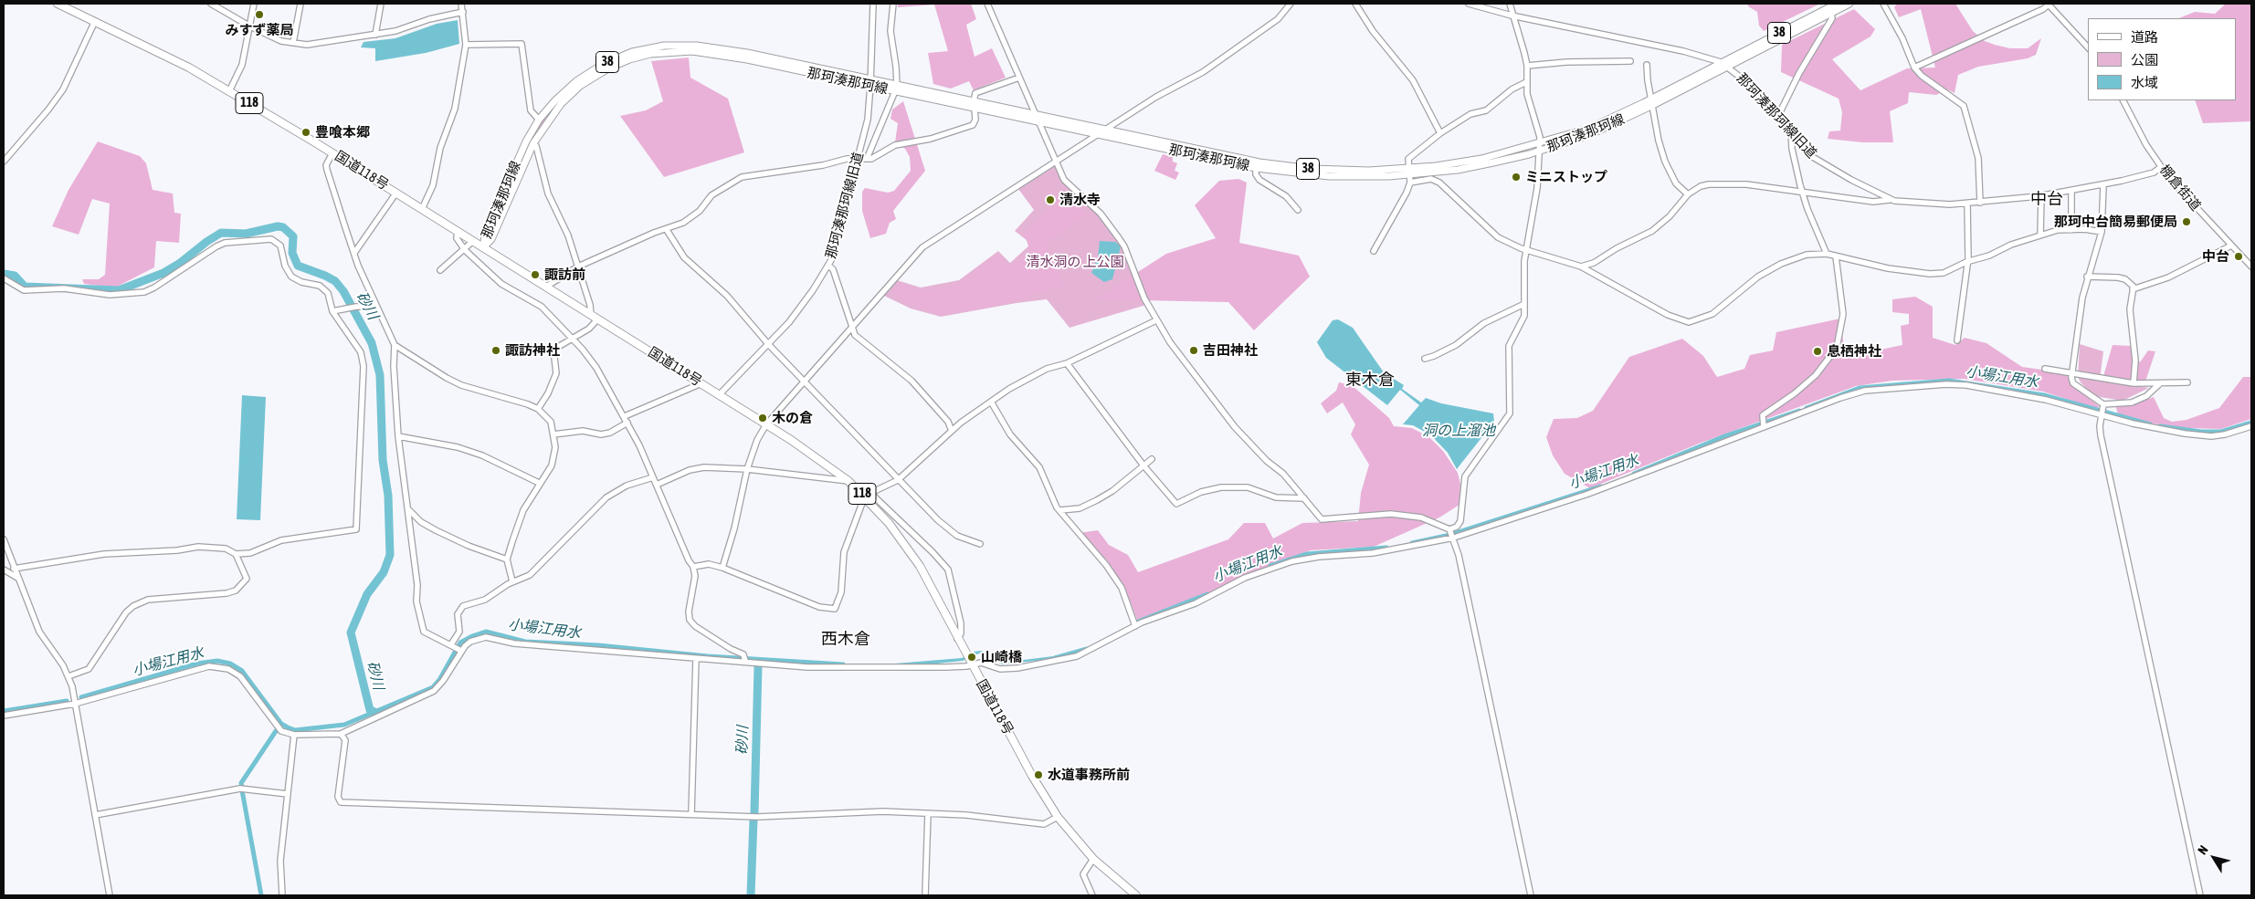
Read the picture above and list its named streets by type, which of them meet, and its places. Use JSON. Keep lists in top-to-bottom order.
{
  "streets": {
    "highway": ["118", "国道118号"],
    "main road": ["38", "那珂湊那珂線"],
    "street": ["那珂湊那珂線旧道", "棚倉街道"]
  },
  "crossings": [
    ["那珂湊那珂線", "那珂湊那珂線旧道"],
    ["那珂湊那珂線", "国道118号"],
    ["那珂湊那珂線旧道", "国道118号"],
    ["那珂湊那珂線旧道", "棚倉街道"]
  ],
  "districts": ["中台", "東木倉", "西木倉"],
  "water": ["砂川", "小場江用水", "洞の上溜池"],
  "parks": ["清水洞の 上公園"],
  "places": [
    "みすず薬局",
    "豊喰本郷",
    "ミニストップ",
    "清水寺",
    "那珂中台簡易郵便局",
    "中台",
    "諏訪前",
    "諏訪神社",
    "吉田神社",
    "息栖神社",
    "木の倉",
    "山崎橋",
    "水道事務所前"
  ],
  "legend": ["道路", "公園", "水域"],
  "north": "top left"
}
